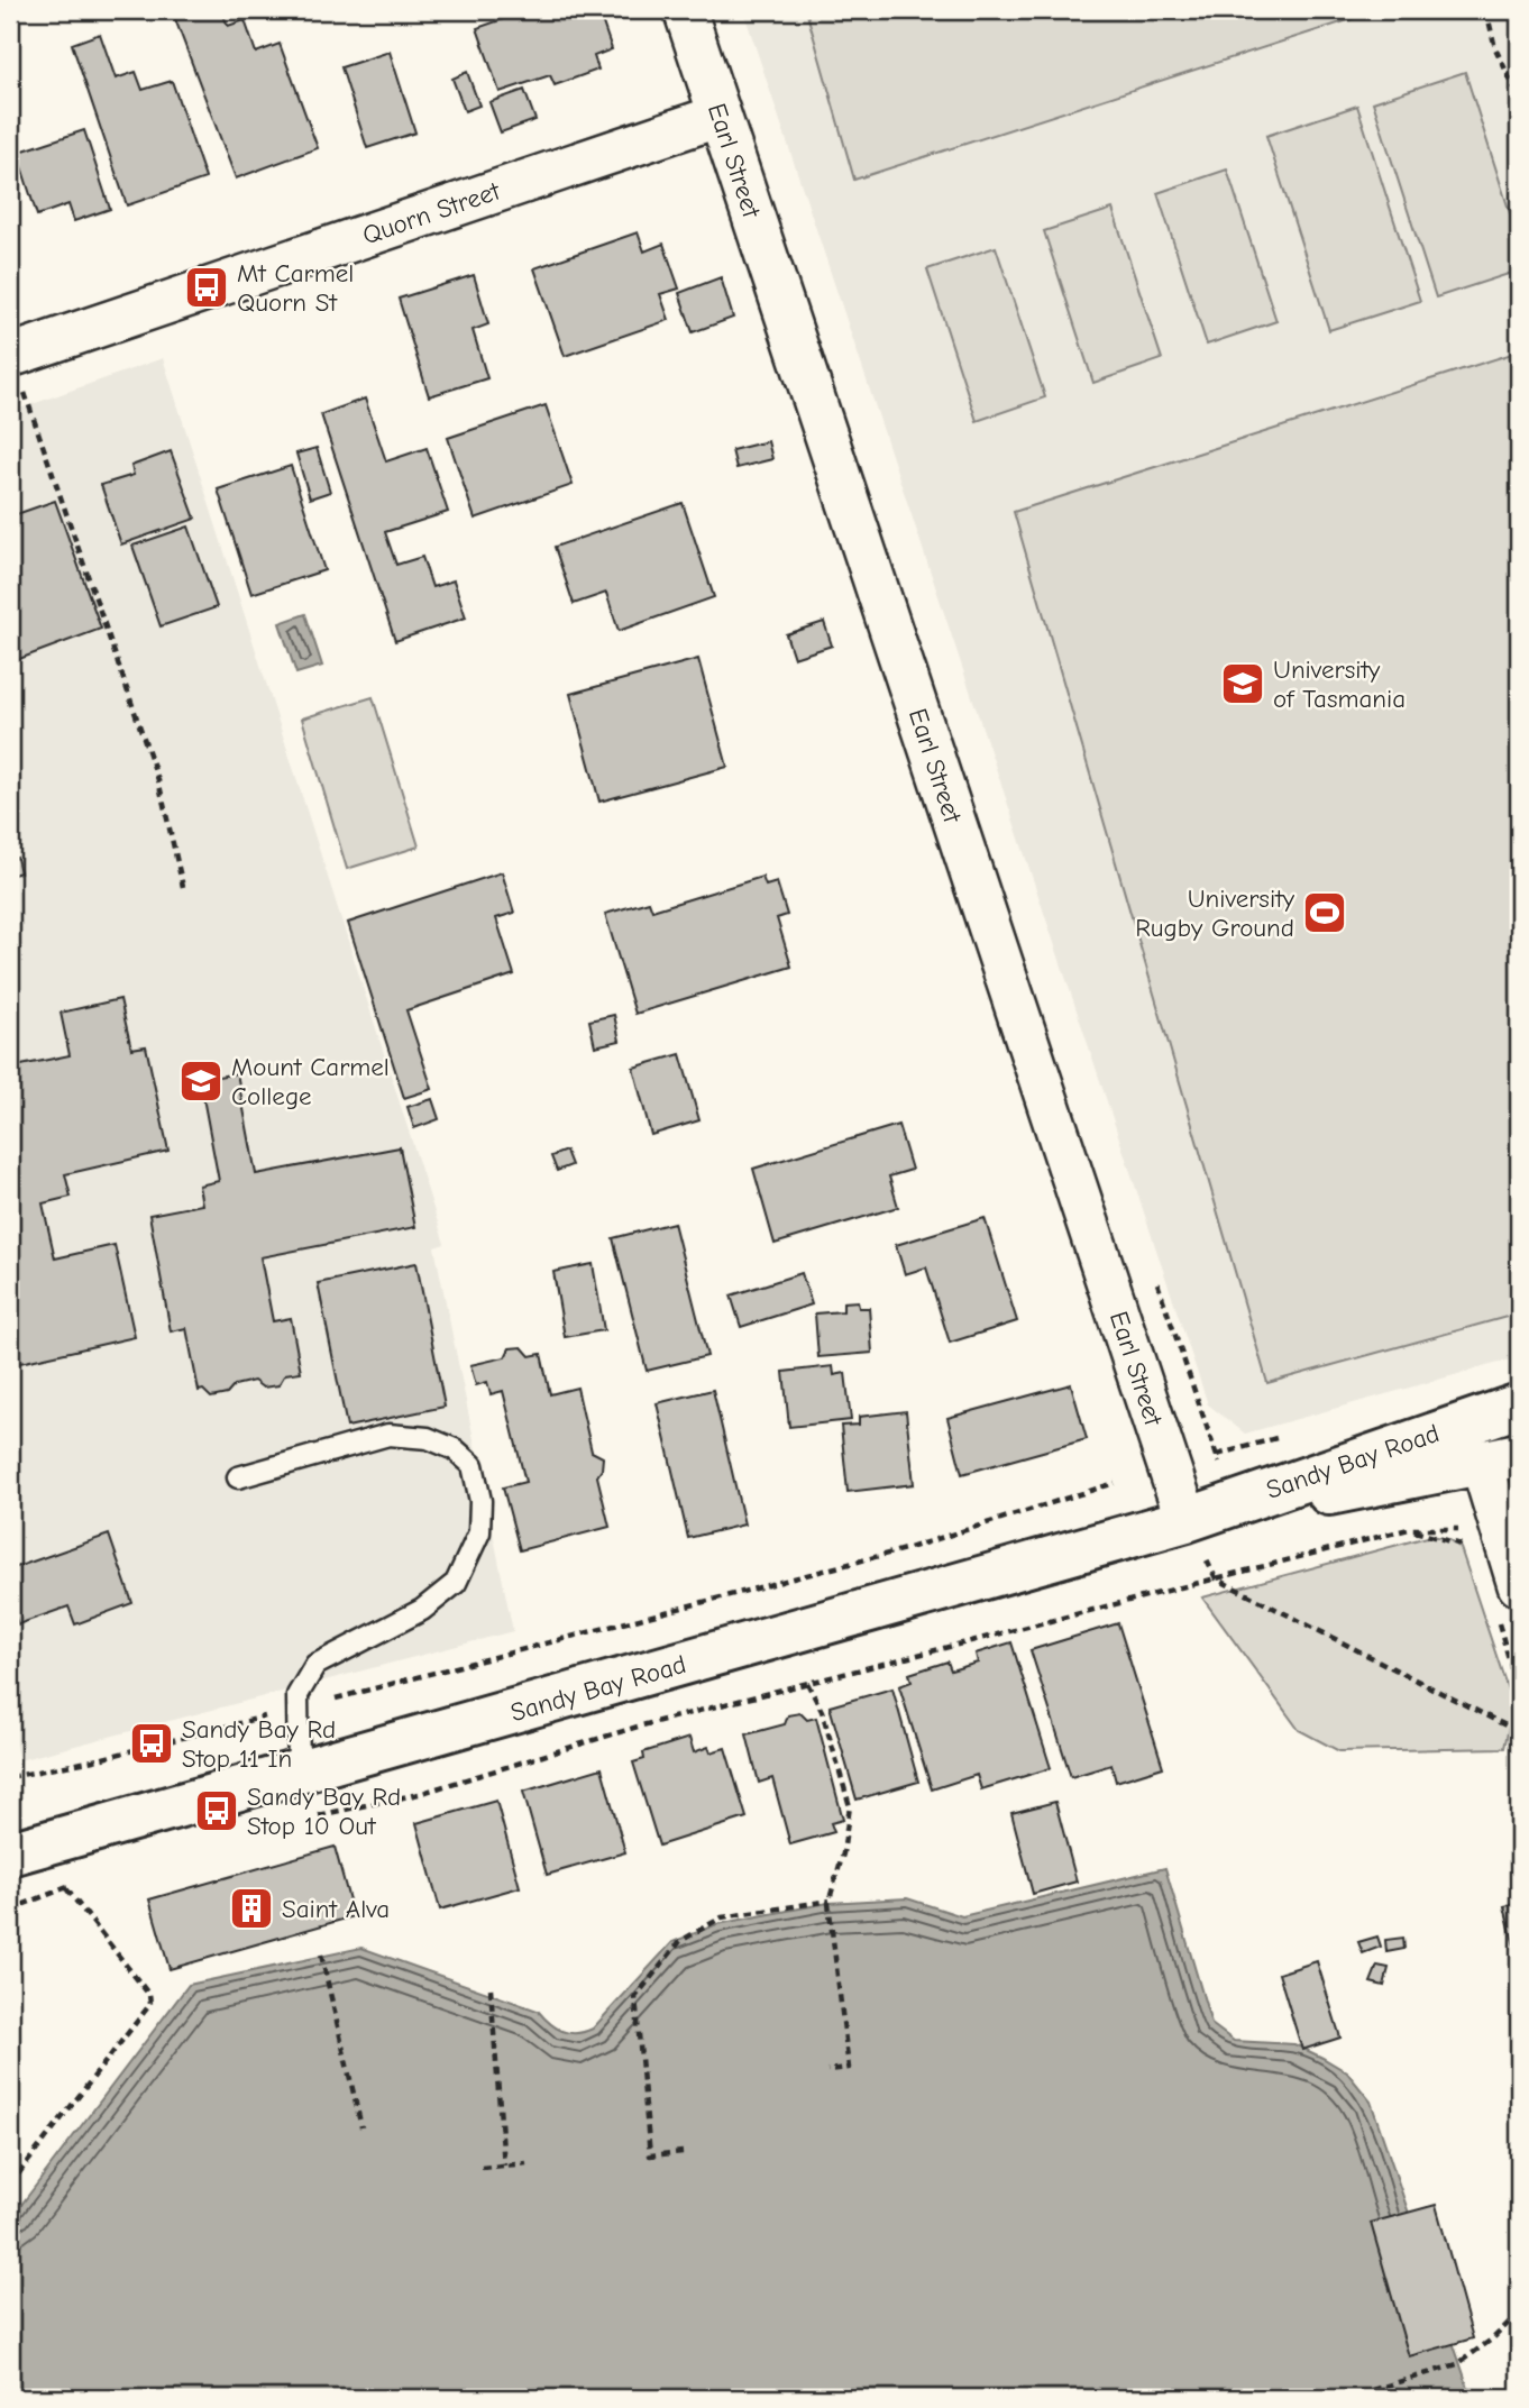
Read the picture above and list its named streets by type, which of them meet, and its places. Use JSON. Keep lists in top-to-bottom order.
{
  "streets": {
    "main road": ["Sandy Bay Road"],
    "street": ["Earl Street", "Quorn Street"]
  },
  "crossings": [
    ["Earl Street", "Quorn Street"],
    ["Earl Street", "Sandy Bay Road"]
  ],
  "places": {
    "bus stop": ["Mt Carmel Quorn St", "Sandy Bay Rd Stop 11 In", "Sandy Bay Rd Stop 10 Out"],
    "school or university": ["University of Tasmania", "Mount Carmel College"],
    "sports": ["University Rugby Ground"],
    "building": ["Saint Alva"]
  }
}
